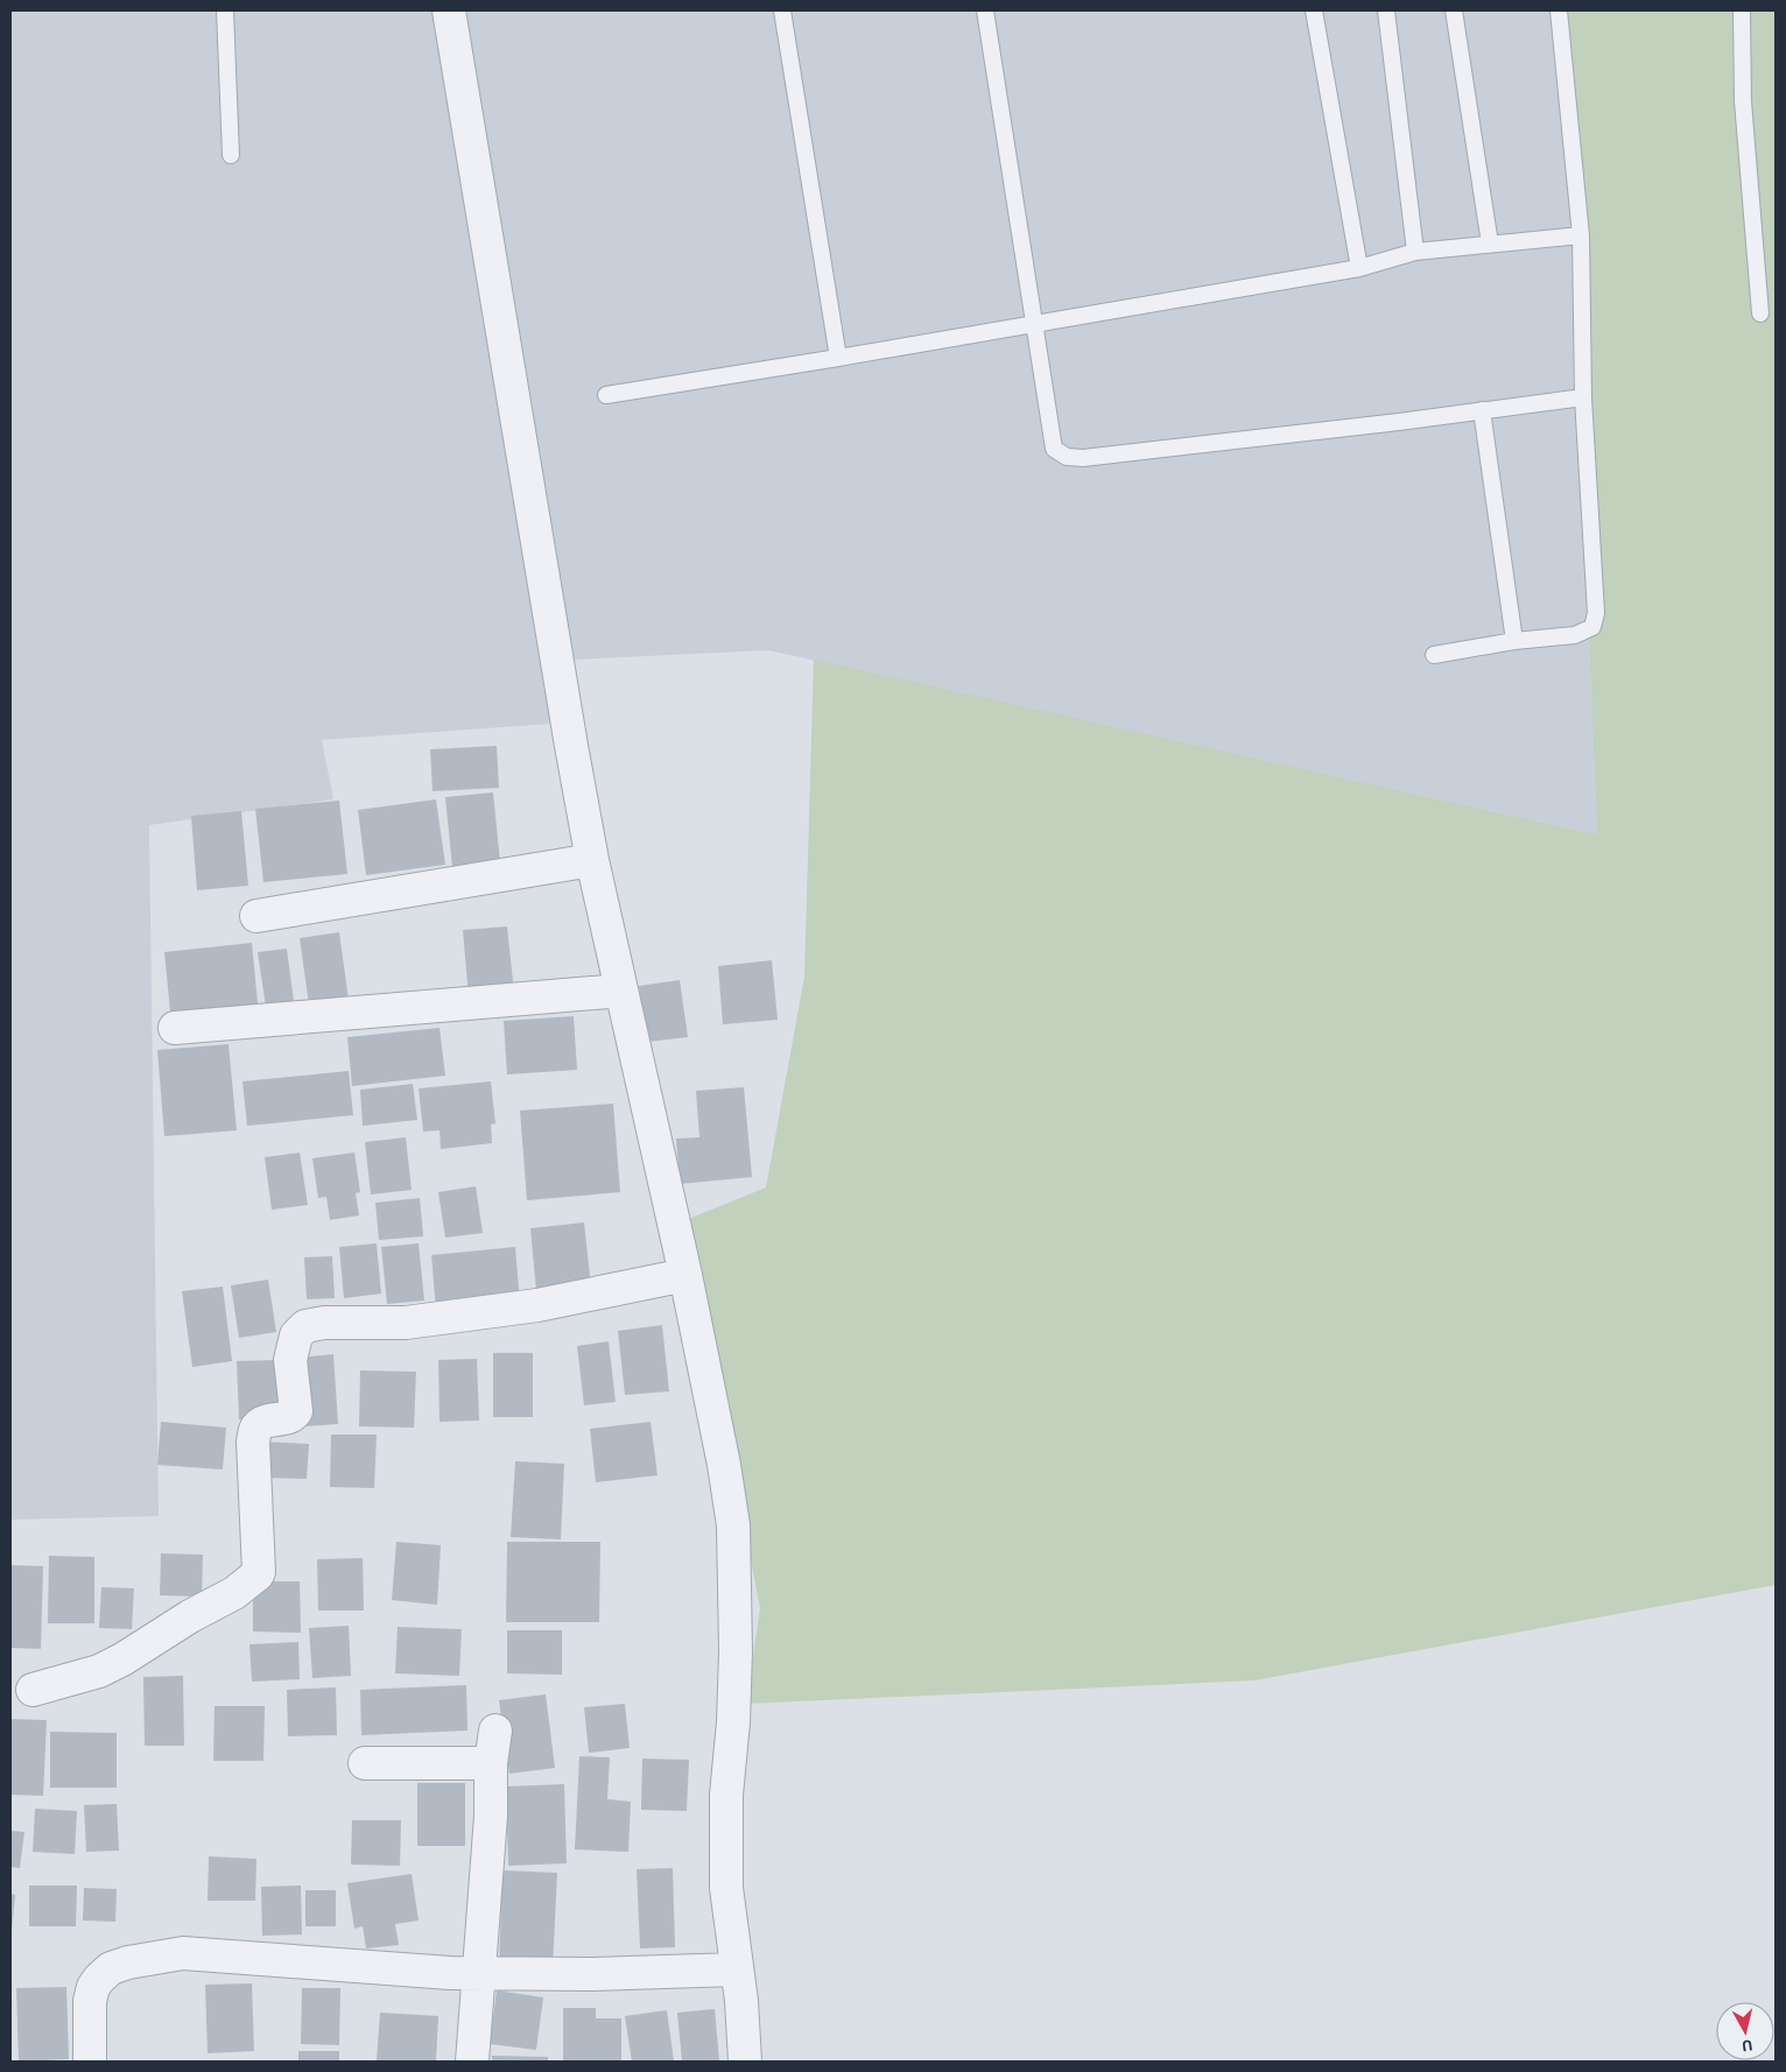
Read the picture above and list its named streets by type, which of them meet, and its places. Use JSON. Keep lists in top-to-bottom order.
{
  "north": "bottom"
}
